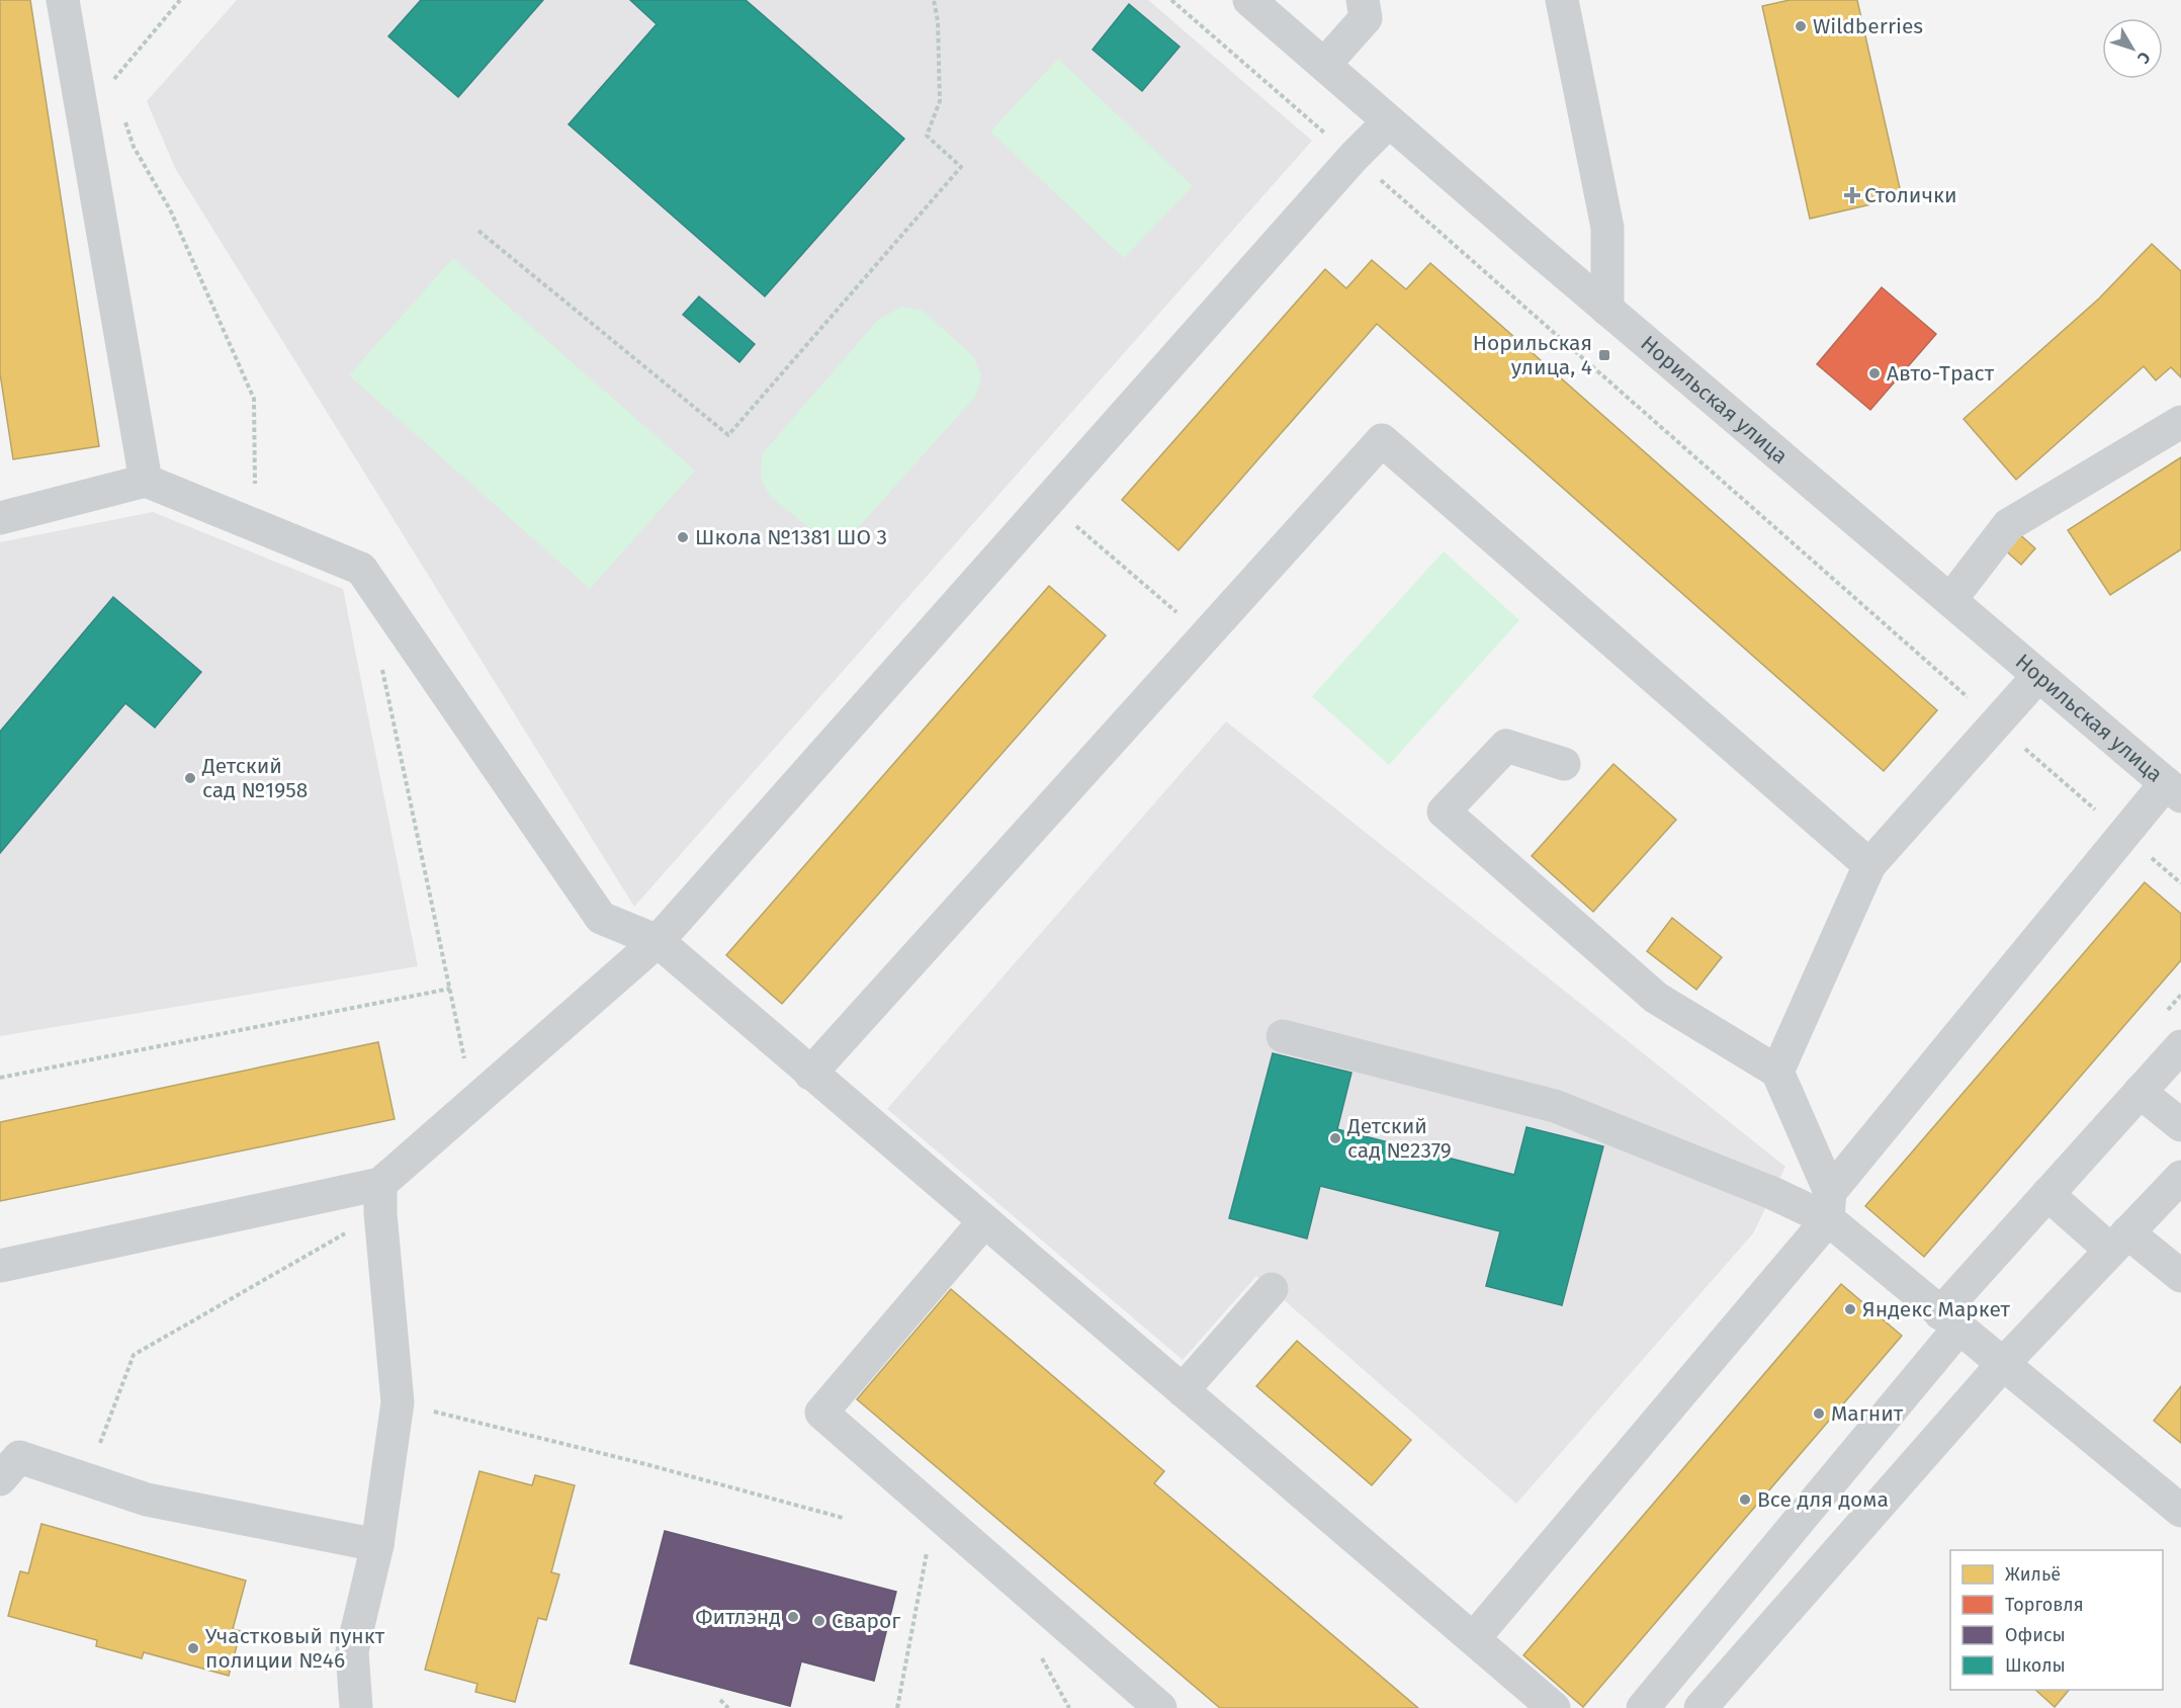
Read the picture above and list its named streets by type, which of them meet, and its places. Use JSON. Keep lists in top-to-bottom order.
{
  "streets": {
    "street": ["Норильская улица"]
  },
  "places": {
    "other": [
      "Wildberries",
      "Авто-Траст",
      "Школа №1381 ШО 3",
      "Детский сад №1958",
      "Детский сад №2379",
      "Яндекс Маркет",
      "Магнит",
      "Все для дома",
      "Фитлэнд",
      "Сварог",
      "Участковый пункт полиции №46"
    ],
    "health": ["Столички"],
    "transit": ["Норильская улица, 4"]
  },
  "legend": [
    "Жильё",
    "Торговля",
    "Офисы",
    "Школы"
  ],
  "north": "bottom right"
}
